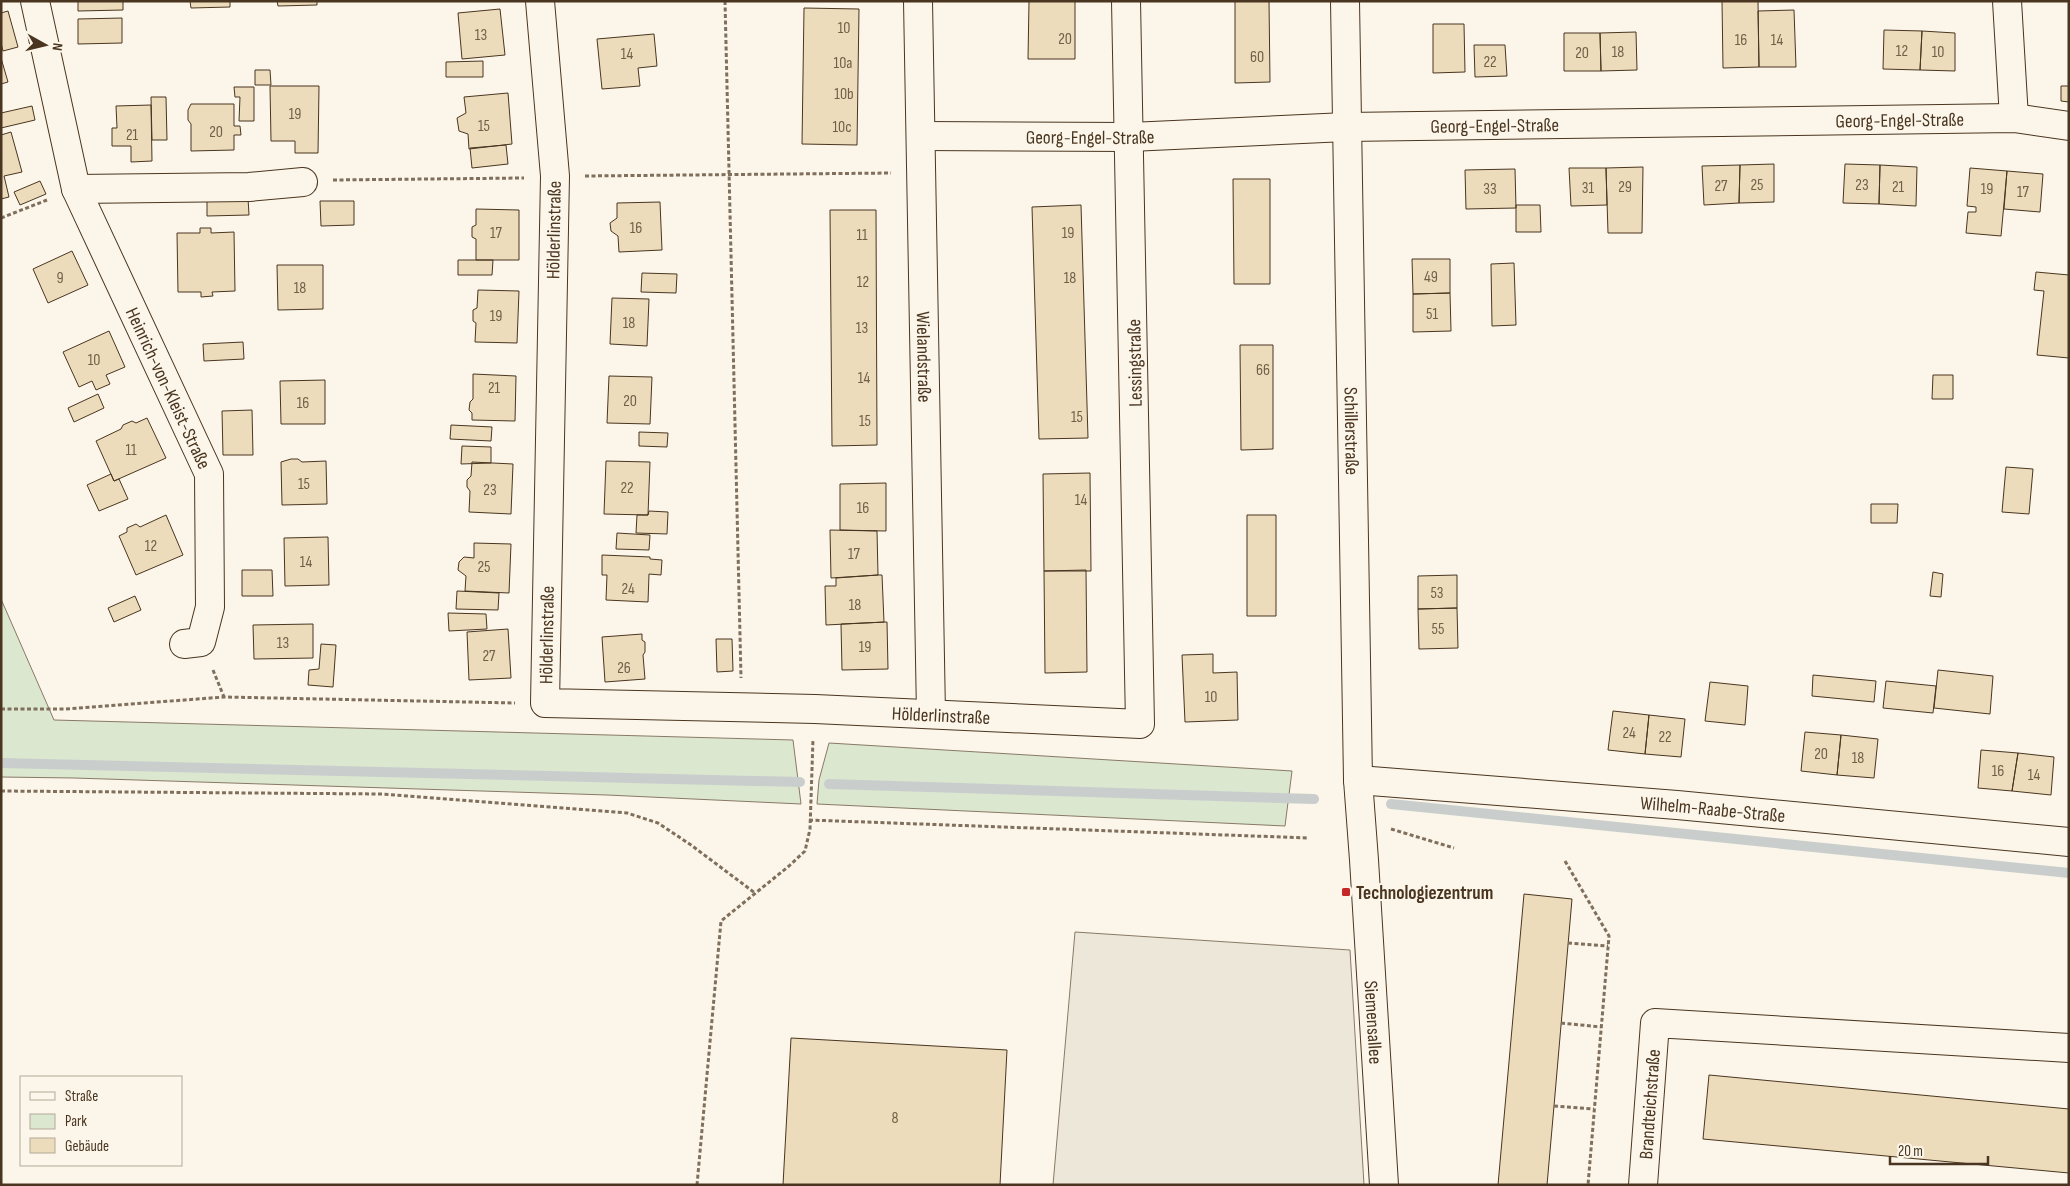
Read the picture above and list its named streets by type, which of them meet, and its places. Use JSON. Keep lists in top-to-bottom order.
{
  "streets": {
    "street": [
      "Georg-Engel-Straße",
      "Hölderlinstraße",
      "Wielandstraße",
      "Lessingstraße",
      "Heinrich-von-Kleist-Straße",
      "Schillerstraße",
      "Wilhelm-Raabe-Straße",
      "Siemensallee",
      "Brandteichstraße"
    ]
  },
  "crossings": [
    ["Georg-Engel-Straße", "Wielandstraße"],
    ["Georg-Engel-Straße", "Lessingstraße"],
    ["Georg-Engel-Straße", "Schillerstraße"],
    ["Hölderlinstraße", "Wielandstraße"],
    ["Hölderlinstraße", "Lessingstraße"],
    ["Schillerstraße", "Wilhelm-Raabe-Straße"],
    ["Schillerstraße", "Siemensallee"]
  ],
  "places": {
    "transit": ["Technologiezentrum"]
  },
  "house_numbers": [
    "10",
    "13",
    "20",
    "16",
    "14",
    "12",
    "18",
    "10",
    "20",
    "14",
    "60",
    "22",
    "10a",
    "10b",
    "19",
    "15",
    "10c",
    "20",
    "21",
    "25",
    "23",
    "27",
    "29",
    "21",
    "31",
    "33",
    "19",
    "17",
    "16",
    "17",
    "19",
    "11",
    "49",
    "9",
    "18",
    "12",
    "18",
    "51",
    "19",
    "18",
    "13",
    "10",
    "66",
    "14",
    "21",
    "20",
    "16",
    "15",
    "15",
    "11",
    "15",
    "22",
    "23",
    "14",
    "16",
    "12",
    "17",
    "14",
    "25",
    "24",
    "53",
    "18",
    "55",
    "13",
    "19",
    "27",
    "26",
    "10",
    "24",
    "22",
    "20",
    "18",
    "16",
    "14",
    "8"
  ],
  "legend": ["Straße", "Park", "Gebäude"],
  "scale_bar": "20 m",
  "north": "right"
}
